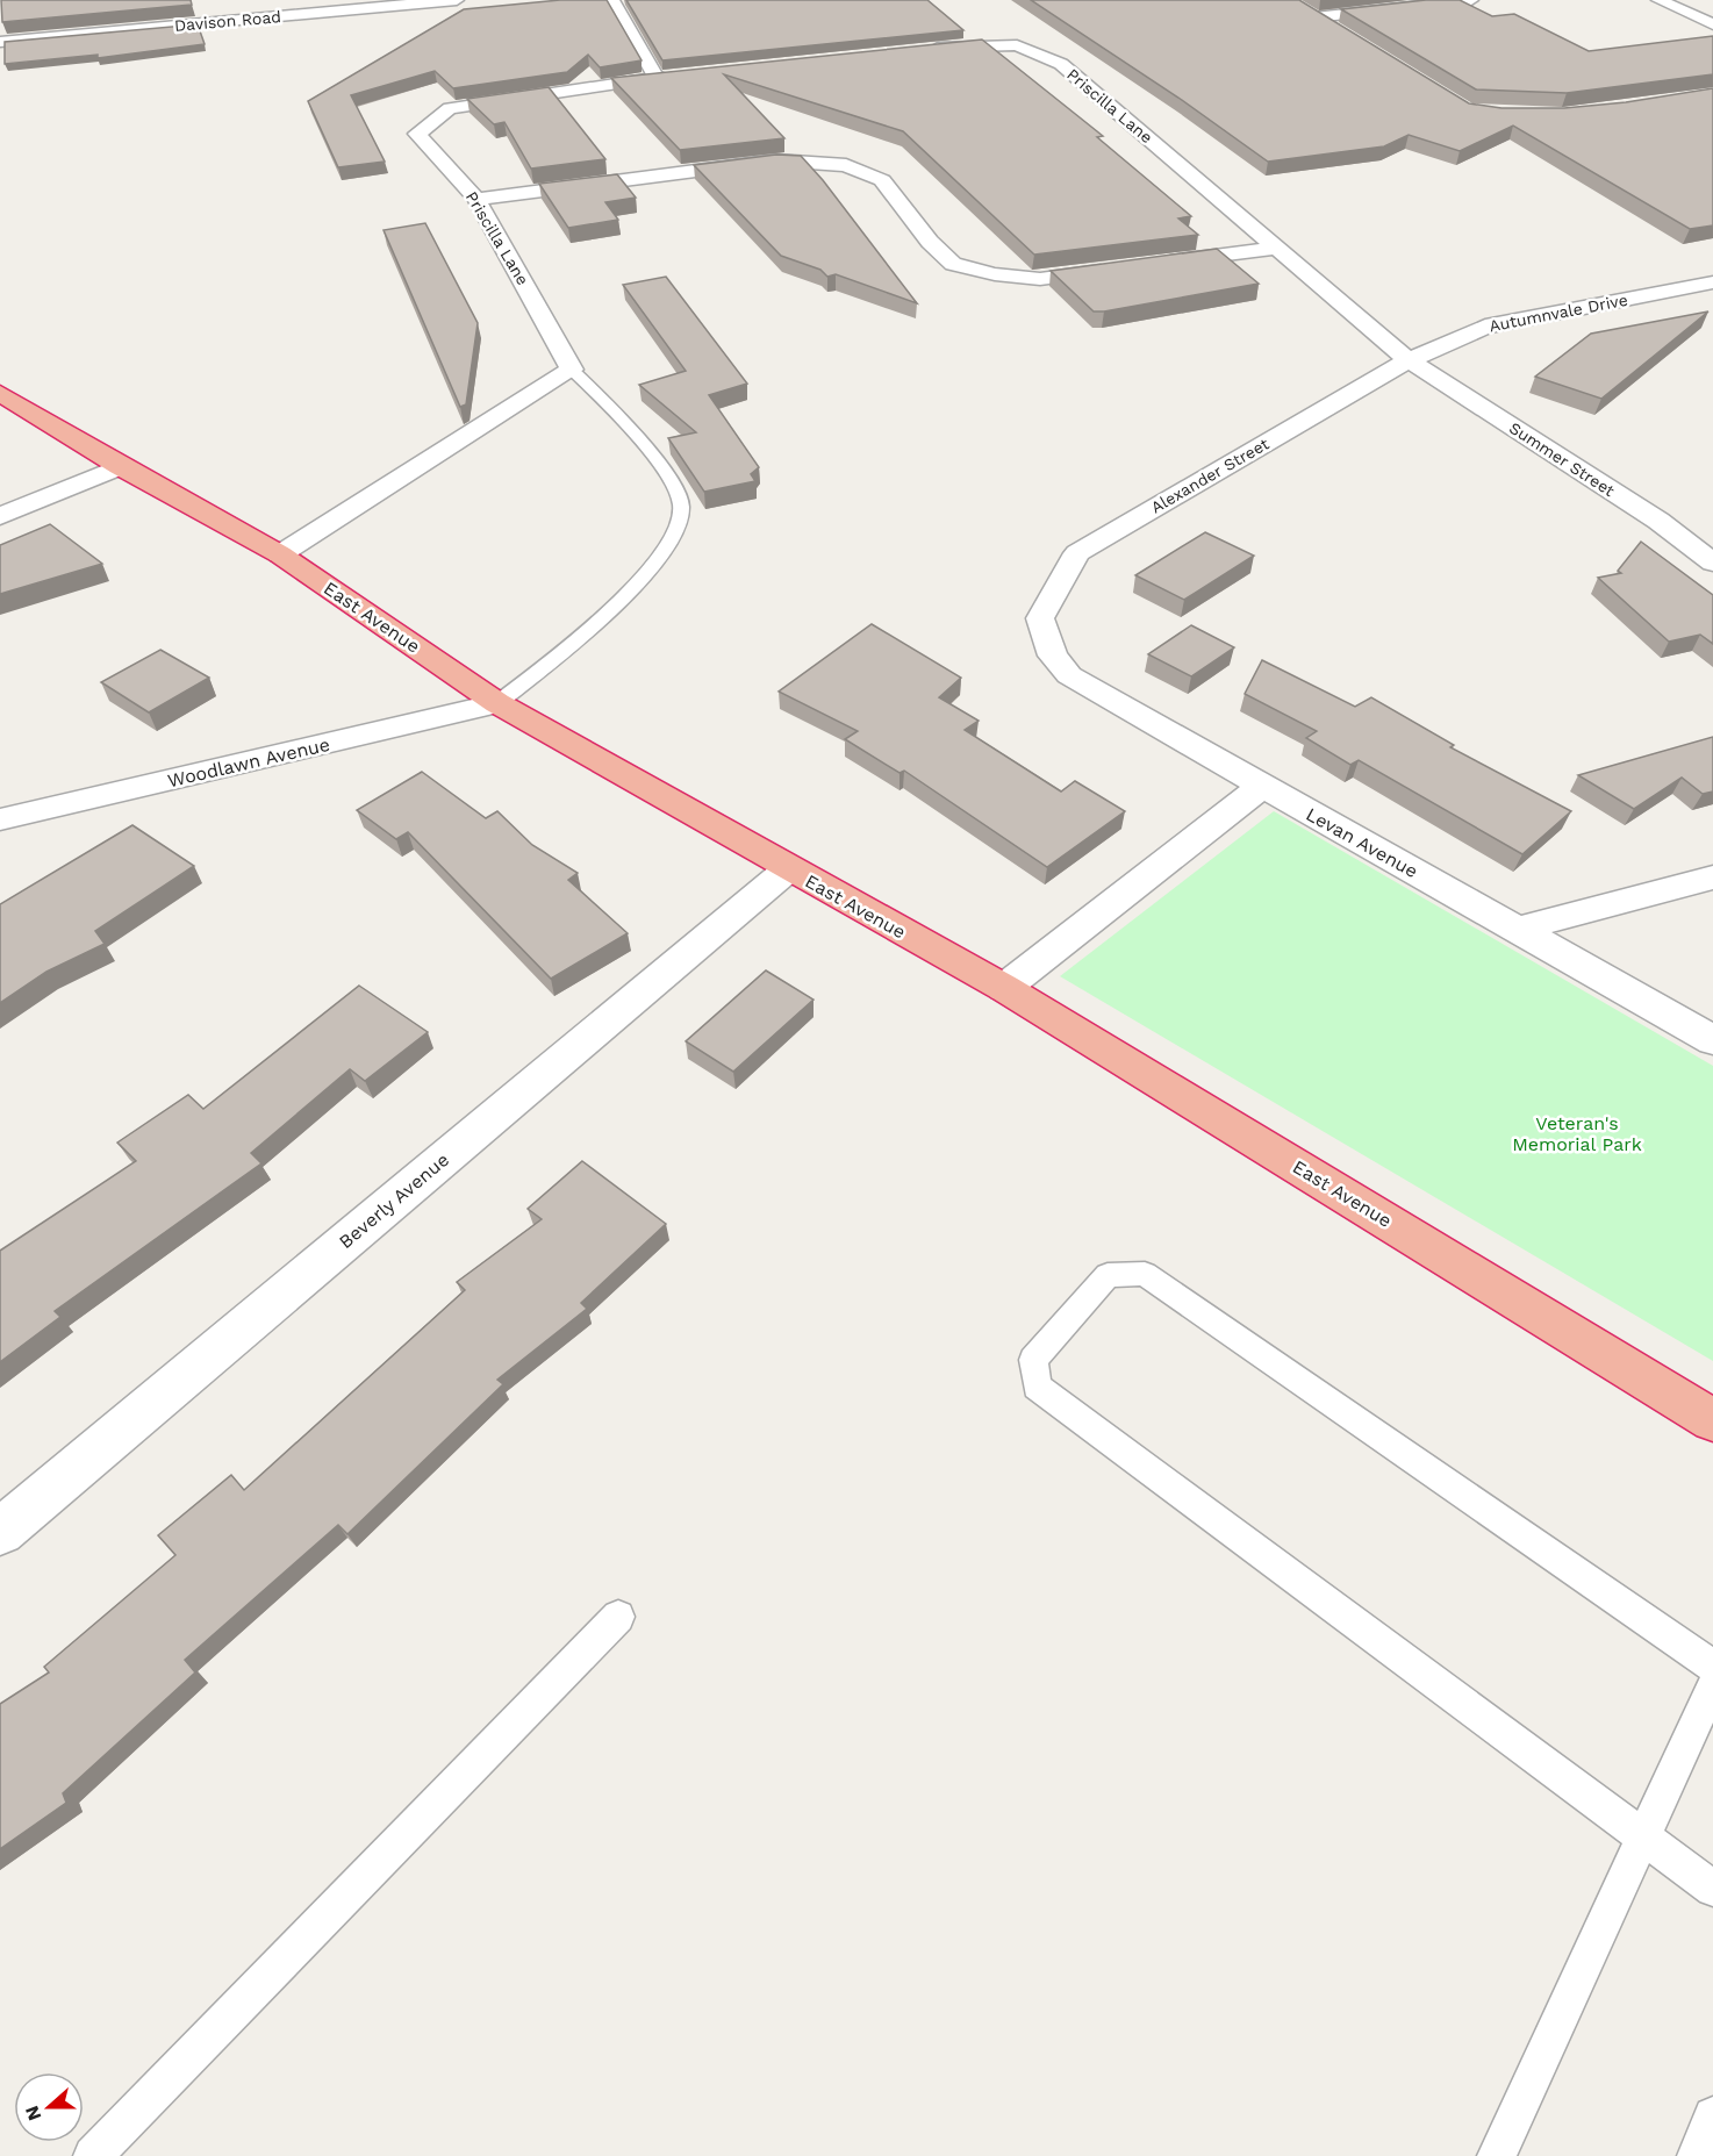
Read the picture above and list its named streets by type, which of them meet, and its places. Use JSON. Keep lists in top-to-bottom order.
{
  "streets": {
    "highway": ["East Avenue"],
    "street": [
      "Davison Road",
      "Priscilla Lane",
      "Autumnvale Drive",
      "Summer Street",
      "Alexander Street",
      "Woodlawn Avenue",
      "Levan Avenue",
      "Beverly Avenue"
    ]
  },
  "crossings": [
    ["Priscilla Lane", "Autumnvale Drive"],
    ["Priscilla Lane", "Summer Street"],
    ["Priscilla Lane", "Alexander Street"],
    ["Autumnvale Drive", "Summer Street"],
    ["Autumnvale Drive", "Alexander Street"],
    ["Summer Street", "Alexander Street"],
    ["Alexander Street", "Levan Avenue"],
    ["East Avenue", "Woodlawn Avenue"],
    ["East Avenue", "Beverly Avenue"]
  ],
  "parks": ["Veteran's Memorial Park"],
  "north": "left"
}
